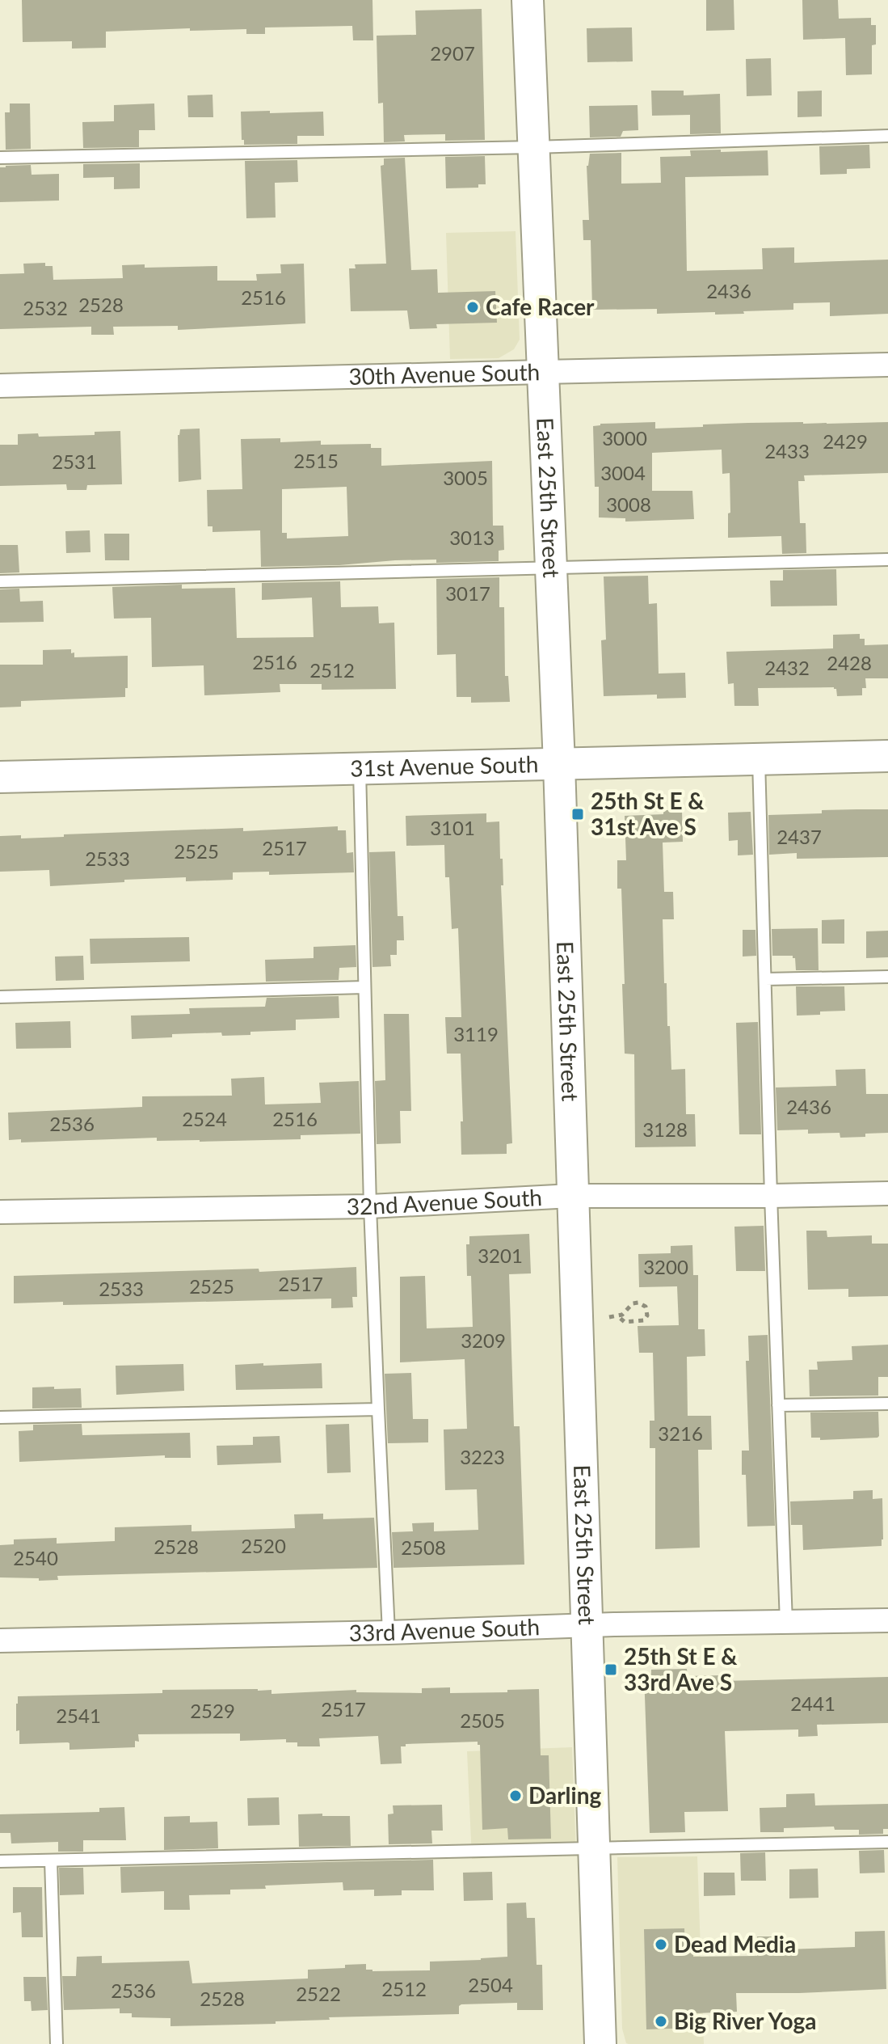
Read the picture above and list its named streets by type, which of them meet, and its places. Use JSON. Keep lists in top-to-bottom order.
{
  "streets": {
    "street": [
      "30th Avenue South",
      "East 25th Street",
      "31st Avenue South",
      "32nd Avenue South",
      "33rd Avenue South"
    ]
  },
  "crossings": [
    ["30th Avenue South", "East 25th Street"],
    ["East 25th Street", "31st Avenue South"],
    ["East 25th Street", "32nd Avenue South"],
    ["East 25th Street", "33rd Avenue South"]
  ],
  "places": {
    "other": [
      "Cafe Racer",
      "Darling",
      "Dead Media",
      "Big River Yoga"
    ],
    "transit": ["25th St E & 31st Ave S", "25th St E & 33rd Ave S"]
  },
  "house_numbers": [
    "2907",
    "2436",
    "2516",
    "2528",
    "2532",
    "3000",
    "2429",
    "2433",
    "2515",
    "2531",
    "3004",
    "3005",
    "3008",
    "3013",
    "3017",
    "2516",
    "2428",
    "2432",
    "2512",
    "3101",
    "2437",
    "2517",
    "2525",
    "2533",
    "3119",
    "2436",
    "2524",
    "2516",
    "2536",
    "3128",
    "3201",
    "3200",
    "2517",
    "2525",
    "2533",
    "3209",
    "3216",
    "3223",
    "2520",
    "2528",
    "2508",
    "2540",
    "2441",
    "2517",
    "2529",
    "2541",
    "2505",
    "2504",
    "2512",
    "2536",
    "2522",
    "2528"
  ]
}
